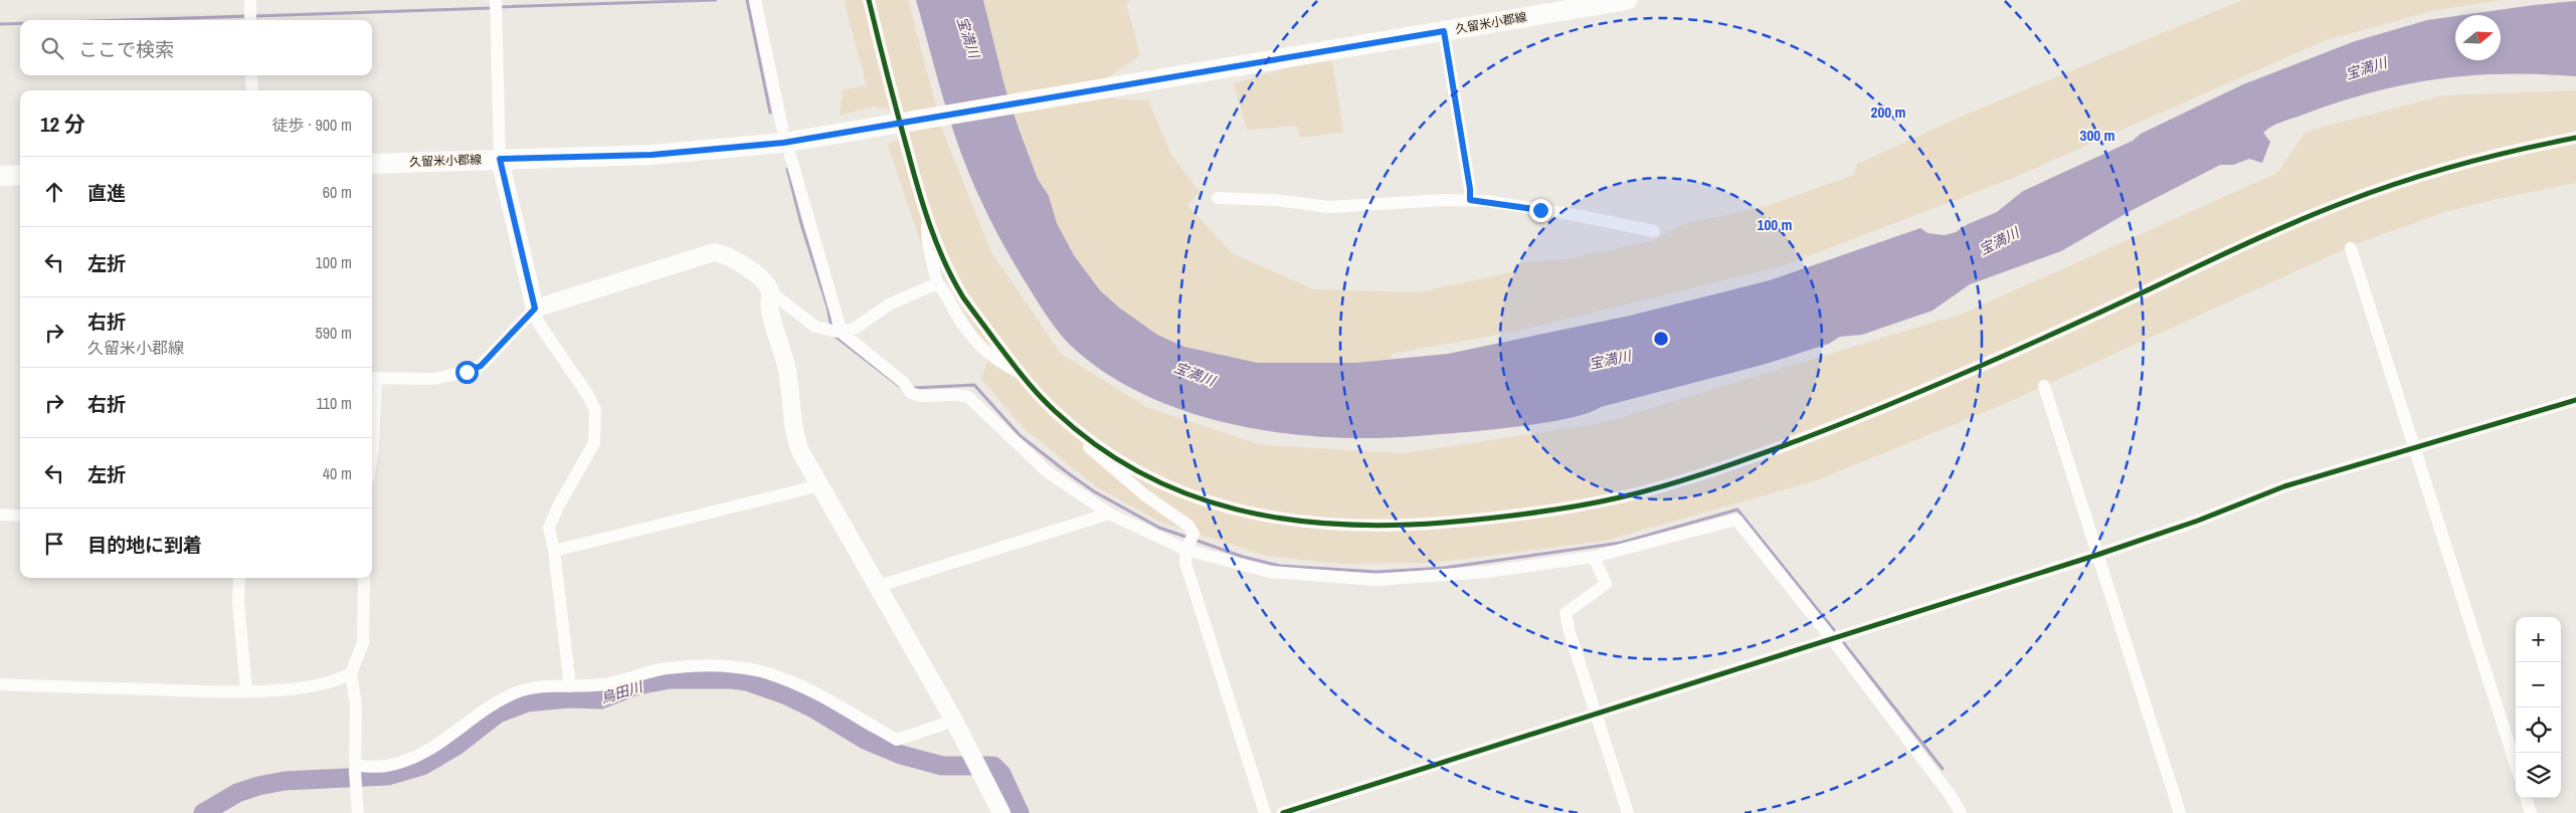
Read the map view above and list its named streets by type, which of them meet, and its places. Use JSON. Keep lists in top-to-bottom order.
{
  "streets": {
    "main road": ["久留米小郡線"]
  },
  "water": ["宝満川", "烏田川"],
  "north": "right",
  "page": {
    "search": "ここで検索",
    "heading": ["12 分", "徒歩 · 900 m"],
    "list": [
      ["直進", "60 m"],
      ["左折", "100 m"],
      ["右折", "久留米小郡線", "590 m"],
      ["右折", "110 m"],
      ["左折", "40 m"],
      "目的地に到着"
    ],
    "map_buttons": ["+", "−"]
  },
  "rings": ["200 m", "300 m", "100 m"]
}
